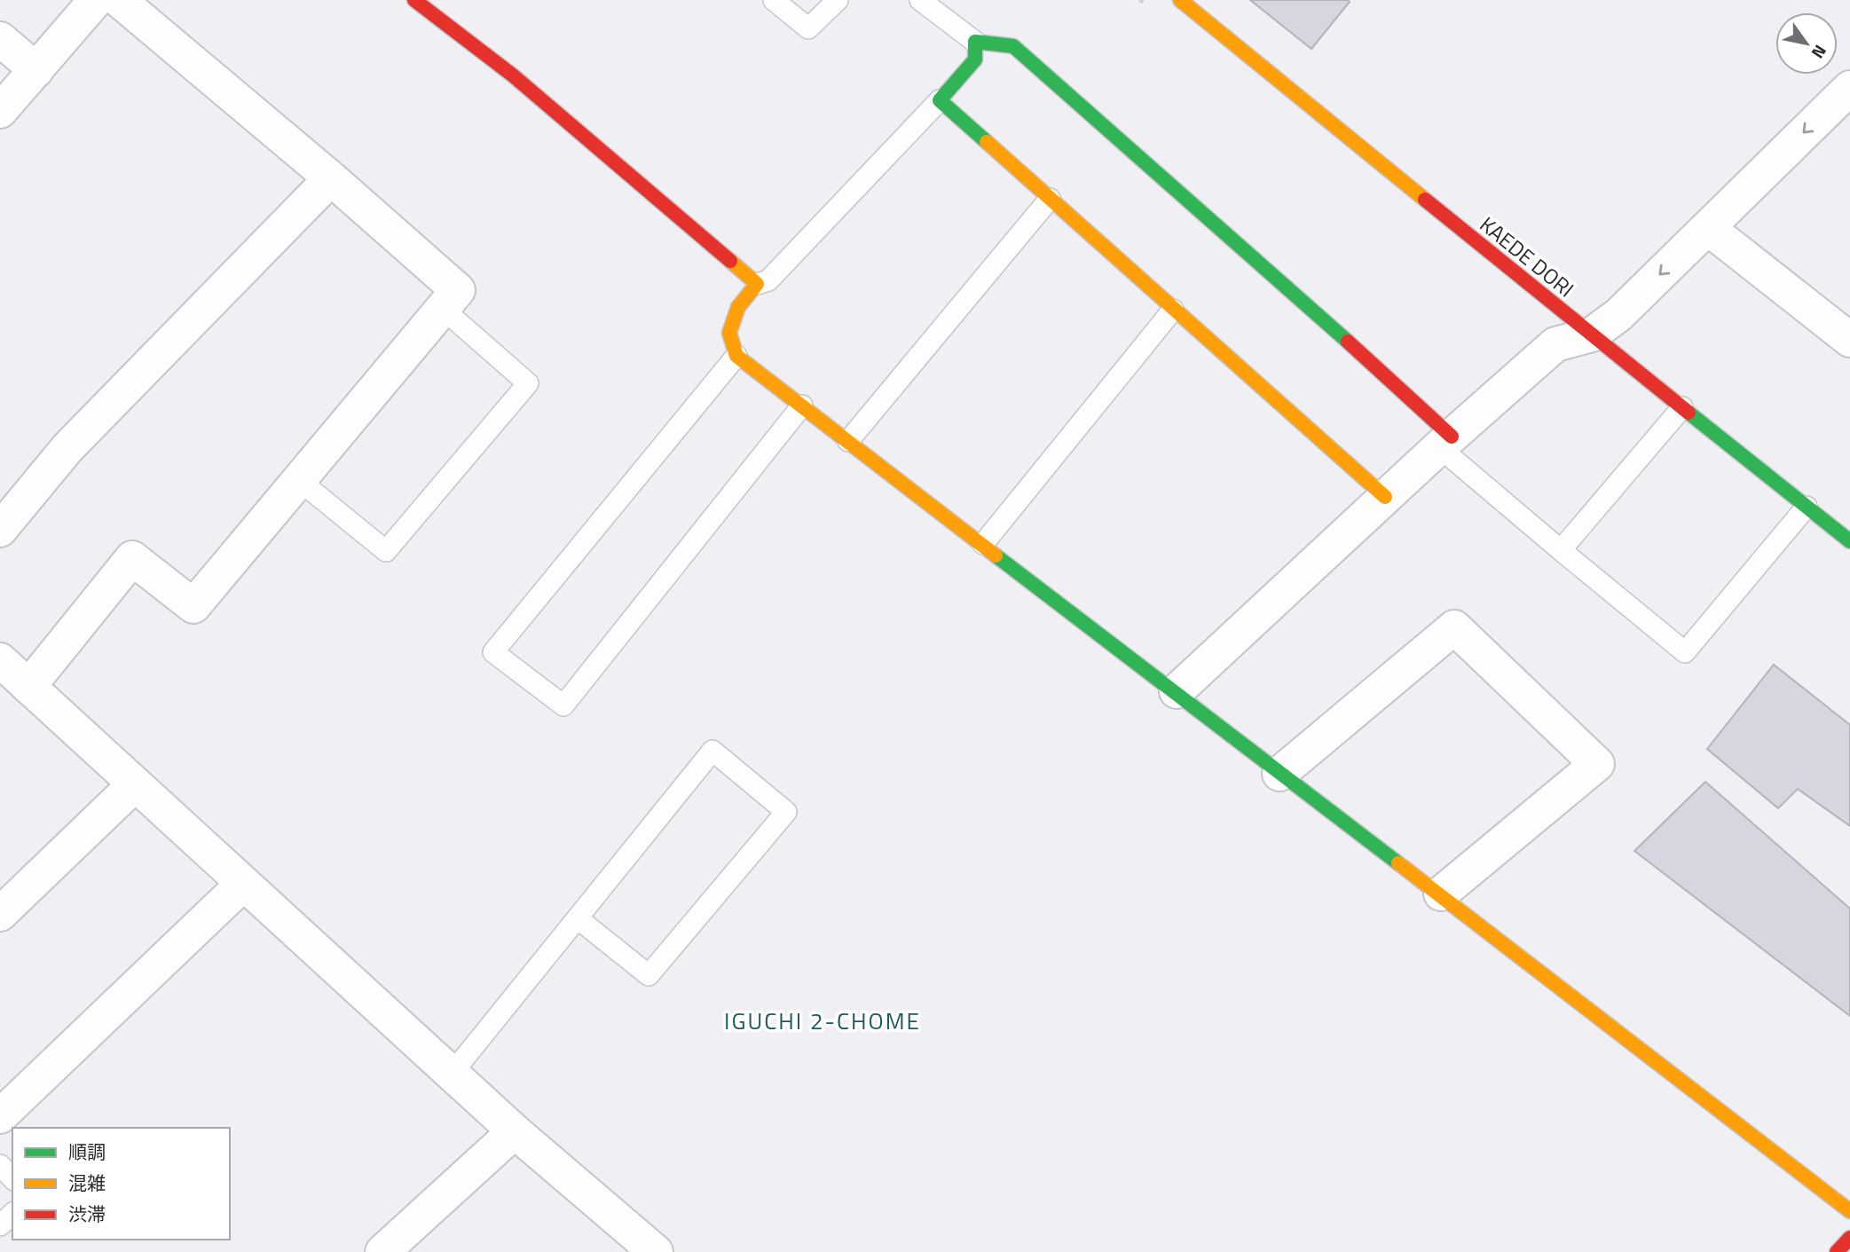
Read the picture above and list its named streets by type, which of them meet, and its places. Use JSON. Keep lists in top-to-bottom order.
{
  "streets": {
    "street": ["KAEDE DORI"]
  },
  "districts": ["IGUCHI 2-CHOME"],
  "legend": ["順調", "混雑", "渋滞"],
  "north": "bottom right"
}
